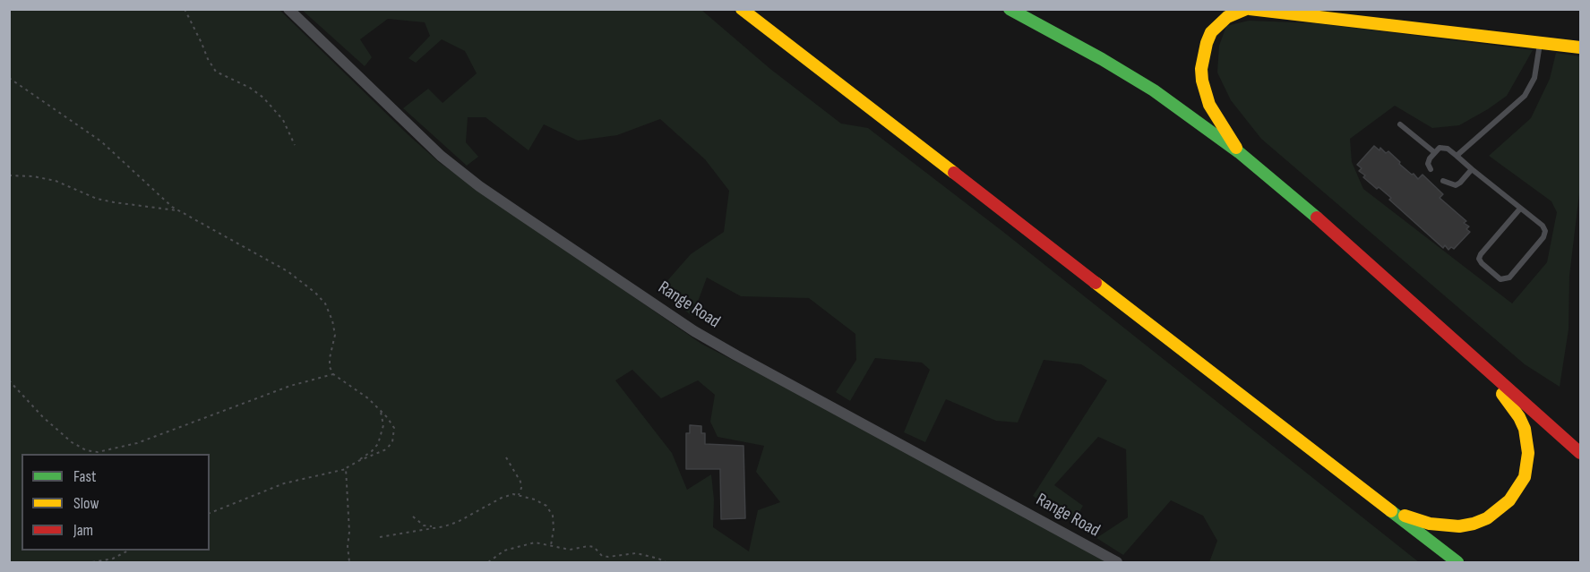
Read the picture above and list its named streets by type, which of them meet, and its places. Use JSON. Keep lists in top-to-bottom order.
{
  "streets": {
    "street": ["Range Road"]
  },
  "legend": ["Fast", "Slow", "Jam"]
}
